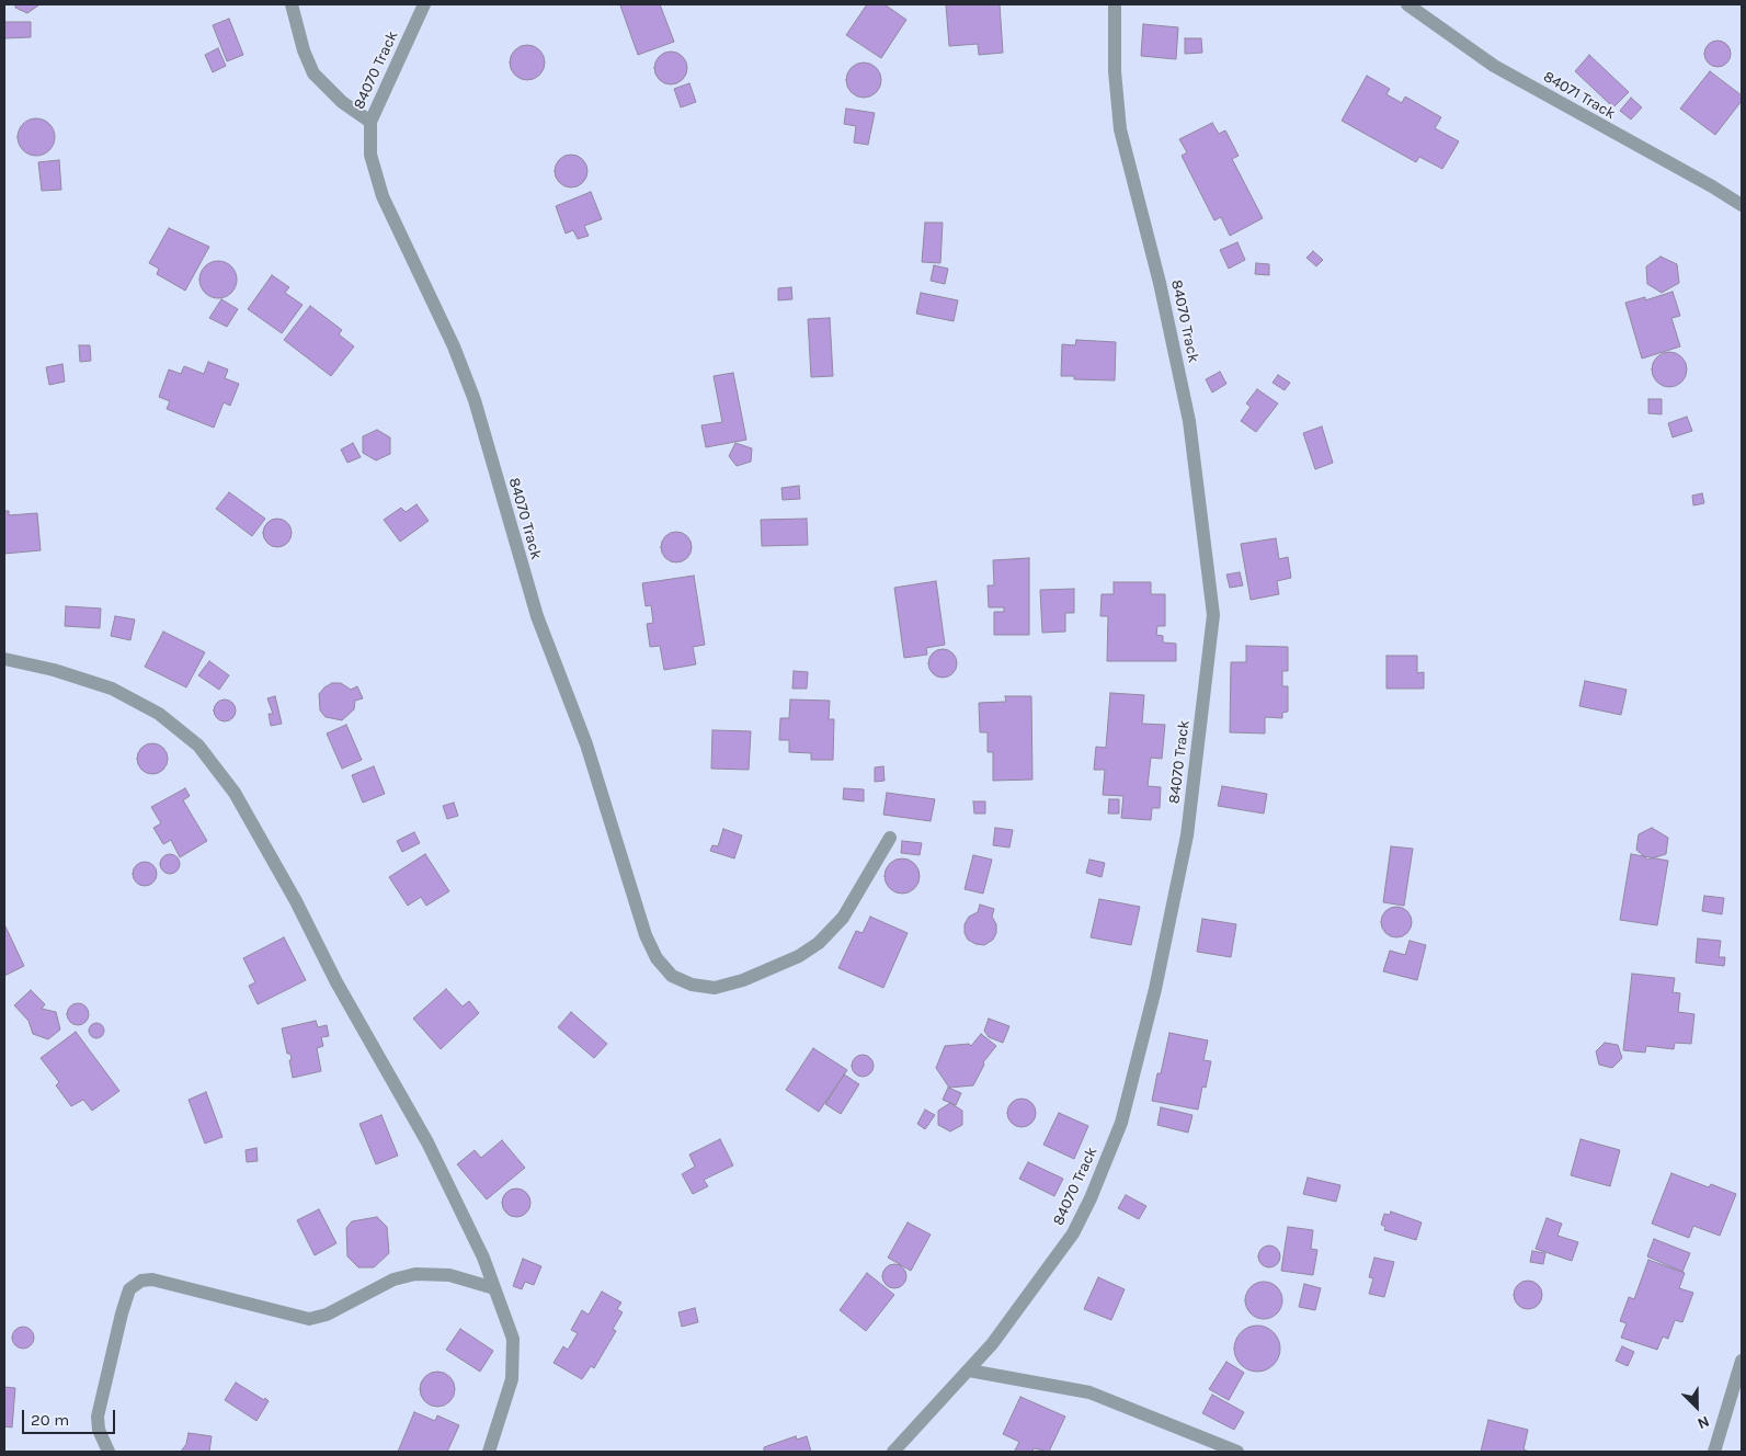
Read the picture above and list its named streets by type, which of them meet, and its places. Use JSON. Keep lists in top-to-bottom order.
{
  "streets": {
    "street": ["84070 Track", "84071 Track"]
  },
  "scale_bar": "20 m",
  "north": "bottom right"
}
